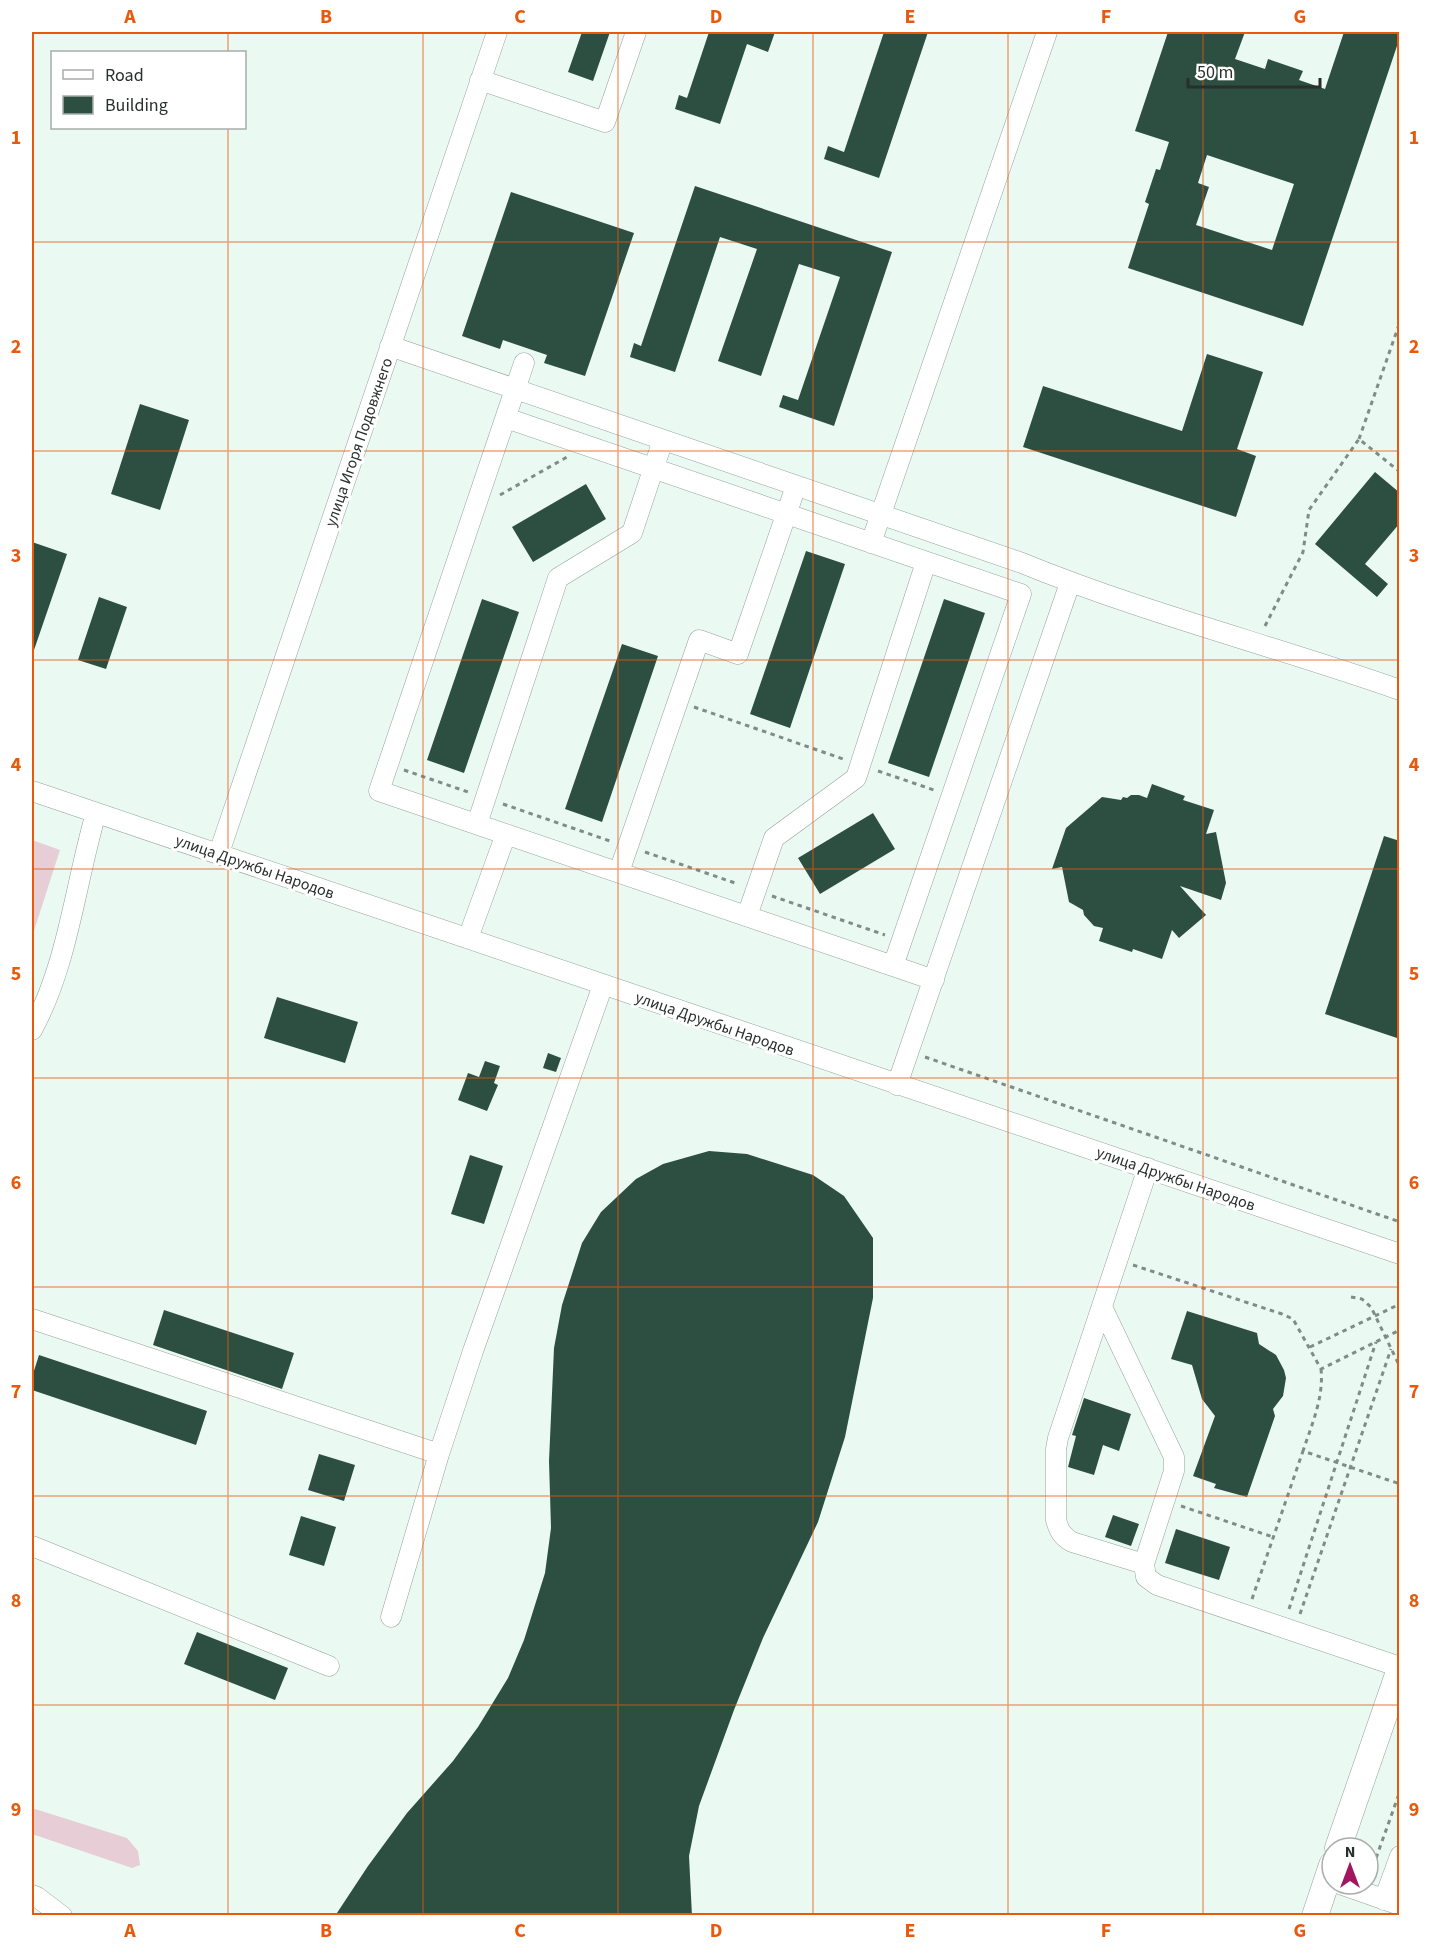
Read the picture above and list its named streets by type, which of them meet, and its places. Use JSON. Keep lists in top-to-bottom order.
{
  "streets": {
    "street": ["улица Игоря Подовжнего", "улица Дружбы Народов"]
  },
  "crossings": [
    ["улица Игоря Подовжнего", "улица Дружбы Народов"]
  ],
  "legend": ["Road", "Building"],
  "scale_bar": "50 m",
  "north": "top",
  "grid": {
    "columns": [
      "A",
      "B",
      "C",
      "D",
      "E",
      "F",
      "G"
    ],
    "rows": [
      "1",
      "2",
      "3",
      "4",
      "5",
      "6",
      "7",
      "8",
      "9"
    ]
  }
}
